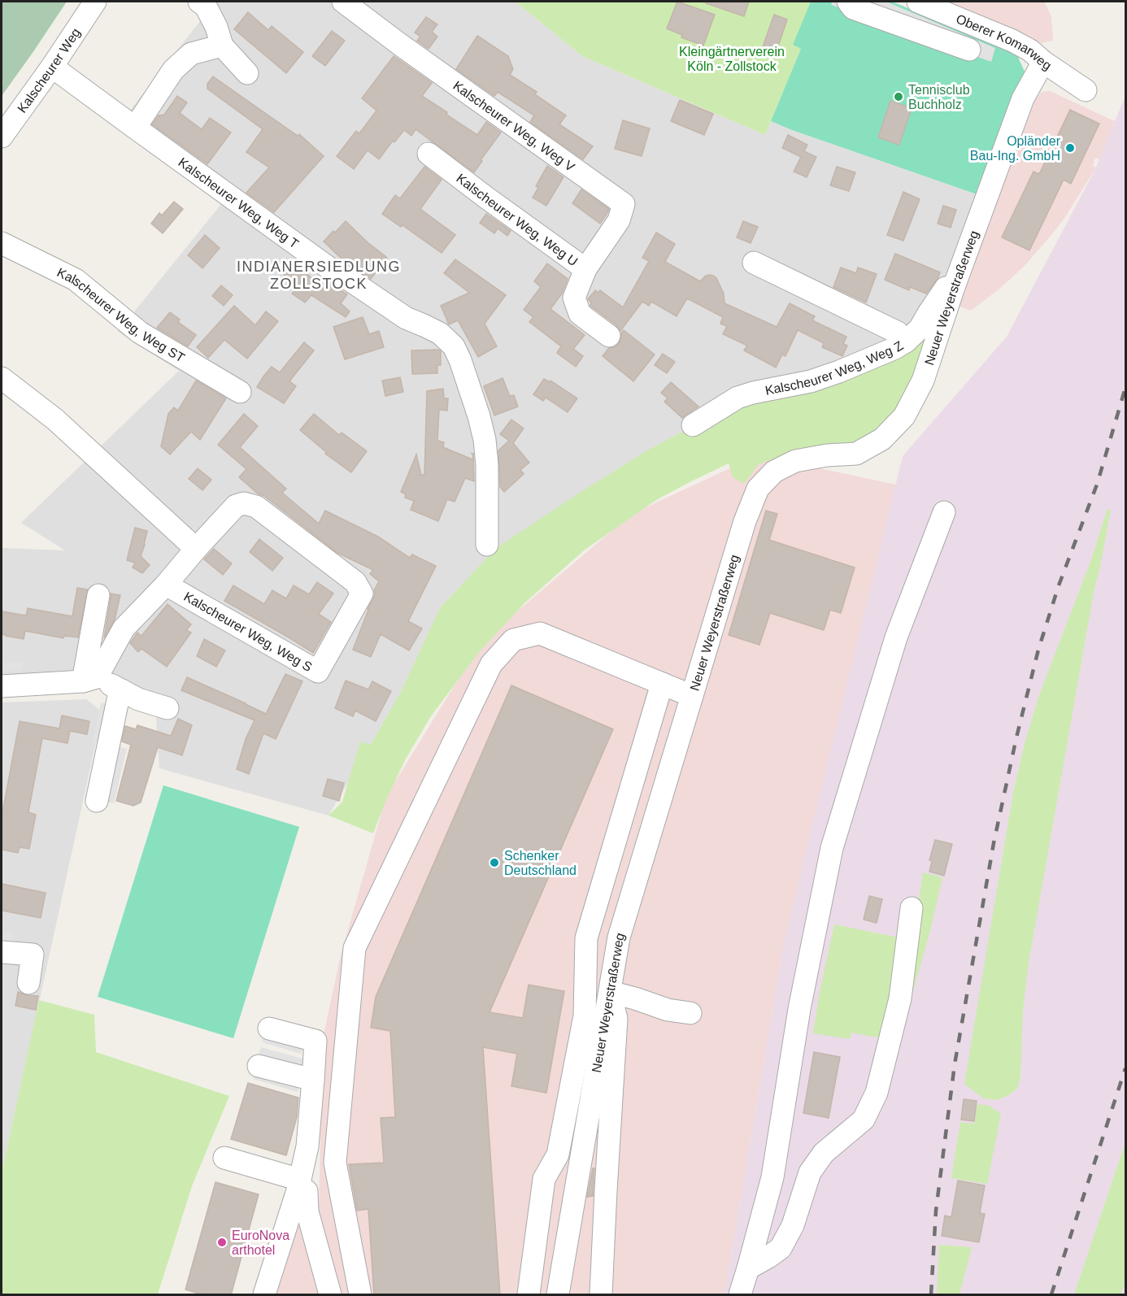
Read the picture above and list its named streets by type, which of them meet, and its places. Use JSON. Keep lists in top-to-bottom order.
{
  "streets": {
    "street": [
      "Oberer Komarweg",
      "Kalscheurer Weg",
      "Kalscheurer Weg, Weg V",
      "Kalscheurer Weg, Weg T",
      "Kalscheurer Weg, Weg U",
      "Neuer Weyerstraßerweg",
      "Kalscheurer Weg, Weg ST",
      "Kalscheurer Weg, Weg Z",
      "Kalscheurer Weg, Weg S"
    ]
  },
  "crossings": [
    ["Oberer Komarweg", "Neuer Weyerstraßerweg"],
    ["Kalscheurer Weg", "Kalscheurer Weg, Weg T"],
    ["Kalscheurer Weg, Weg V", "Kalscheurer Weg, Weg U"],
    ["Neuer Weyerstraßerweg", "Kalscheurer Weg, Weg Z"]
  ],
  "districts": ["INDIANERSIEDLUNG ZOLLSTOCK"],
  "parks": ["Kleingärtnerverein Köln - Zollstock"],
  "places": [
    "Tennisclub Buchholz",
    "Opländer Bau-Ing. GmbH",
    "Schenker Deutschland",
    "EuroNova arthotel"
  ]
}
